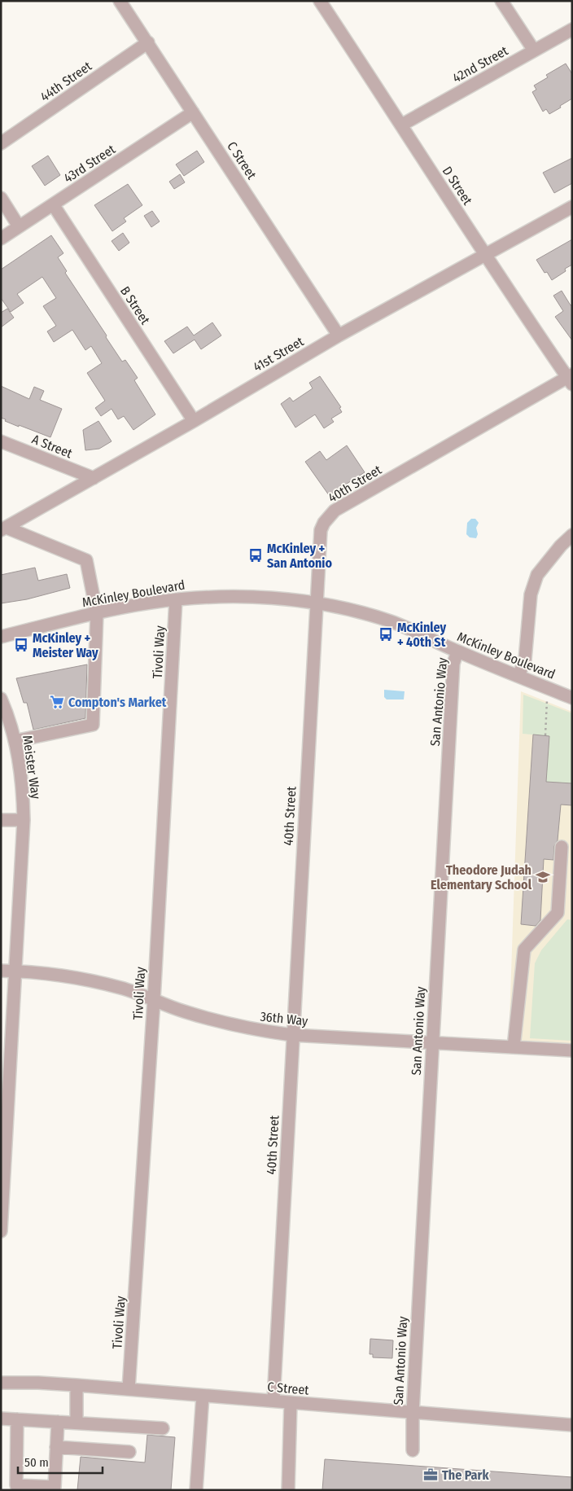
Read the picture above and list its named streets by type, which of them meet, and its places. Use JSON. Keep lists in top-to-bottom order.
{
  "streets": {
    "street": [
      "42nd Street",
      "44th Street",
      "C Street",
      "43rd Street",
      "D Street",
      "B Street",
      "41st Street",
      "A Street",
      "40th Street",
      "McKinley Boulevard",
      "Tivoli Way",
      "San Antonio Way",
      "Meister Way",
      "36th Way"
    ]
  },
  "crossings": [
    ["42nd Street", "D Street"],
    ["44th Street", "C Street"],
    ["C Street", "43rd Street"],
    ["C Street", "41st Street"],
    ["C Street", "40th Street"],
    ["C Street", "Tivoli Way"],
    ["C Street", "San Antonio Way"],
    ["43rd Street", "B Street"],
    ["D Street", "41st Street"],
    ["D Street", "40th Street"],
    ["B Street", "41st Street"],
    ["41st Street", "A Street"],
    ["40th Street", "McKinley Boulevard"],
    ["40th Street", "36th Way"],
    ["McKinley Boulevard", "Tivoli Way"],
    ["McKinley Boulevard", "San Antonio Way"],
    ["Tivoli Way", "36th Way"],
    ["San Antonio Way", "36th Way"],
    ["Meister Way", "36th Way"]
  ],
  "places": {
    "bus stop": ["McKinley + San Antonio", "McKinley + 40th St", "McKinley + Meister Way"],
    "supermarket": ["Compton's Market"],
    "school or university": ["Theodore Judah Elementary School"],
    "office": ["The Park"]
  },
  "scale_bar": "50 m"
}
